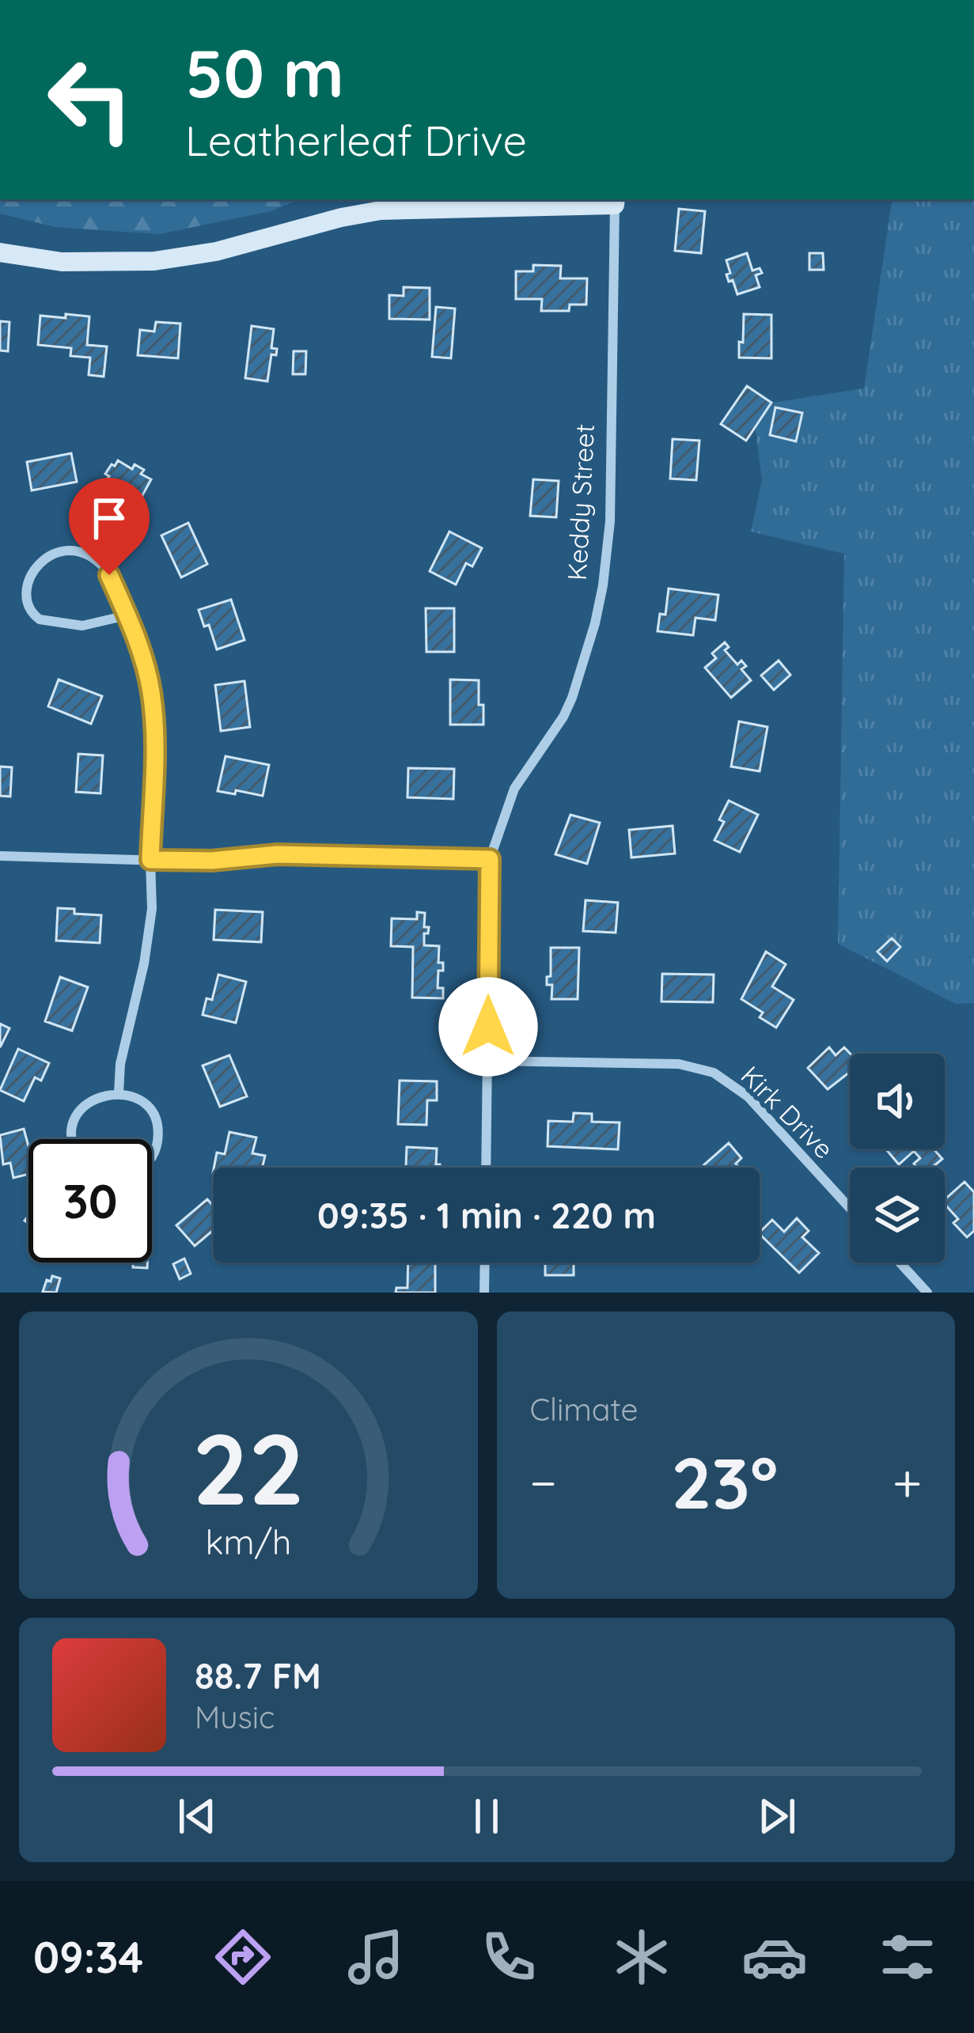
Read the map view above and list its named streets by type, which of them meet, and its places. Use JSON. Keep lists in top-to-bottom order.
{
  "streets": {
    "street": ["Keddy Street", "Kirk Drive"]
  },
  "crossings": [
    ["Keddy Street", "Kirk Drive"]
  ],
  "page": {
    "turn": ["50 m", "Leatherleaf Drive"],
    "limit": "30",
    "trip": "09:35 · 1 min · 220 m",
    "tile": "Climate",
    "heat": ["−", "23°", "+"],
    "song": ["88.7 FM", "Music"],
    "tabs": "09:34",
    "gauge": ["22", "km/h"]
  }
}
